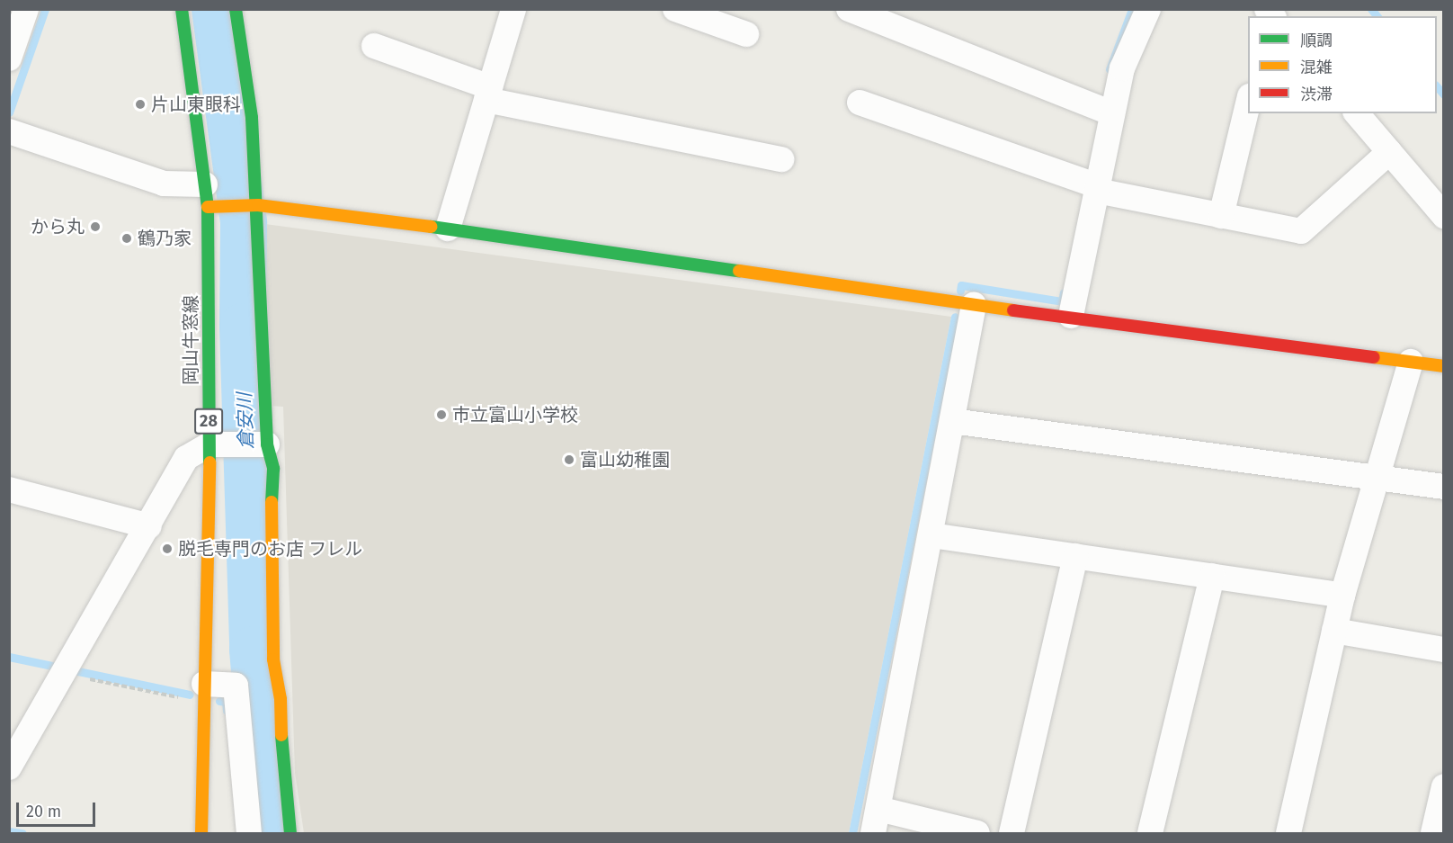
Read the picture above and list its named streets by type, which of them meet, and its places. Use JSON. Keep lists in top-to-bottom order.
{
  "streets": {
    "street": ["岡山牛窓線", "28"]
  },
  "water": ["倉安川"],
  "places": [
    "片山東眼科",
    "から丸",
    "鶴乃家",
    "市立富山小学校",
    "富山幼稚園",
    "脱毛専門のお店 フレル"
  ],
  "legend": ["順調", "混雑", "渋滞"],
  "scale_bar": "20 m"
}
